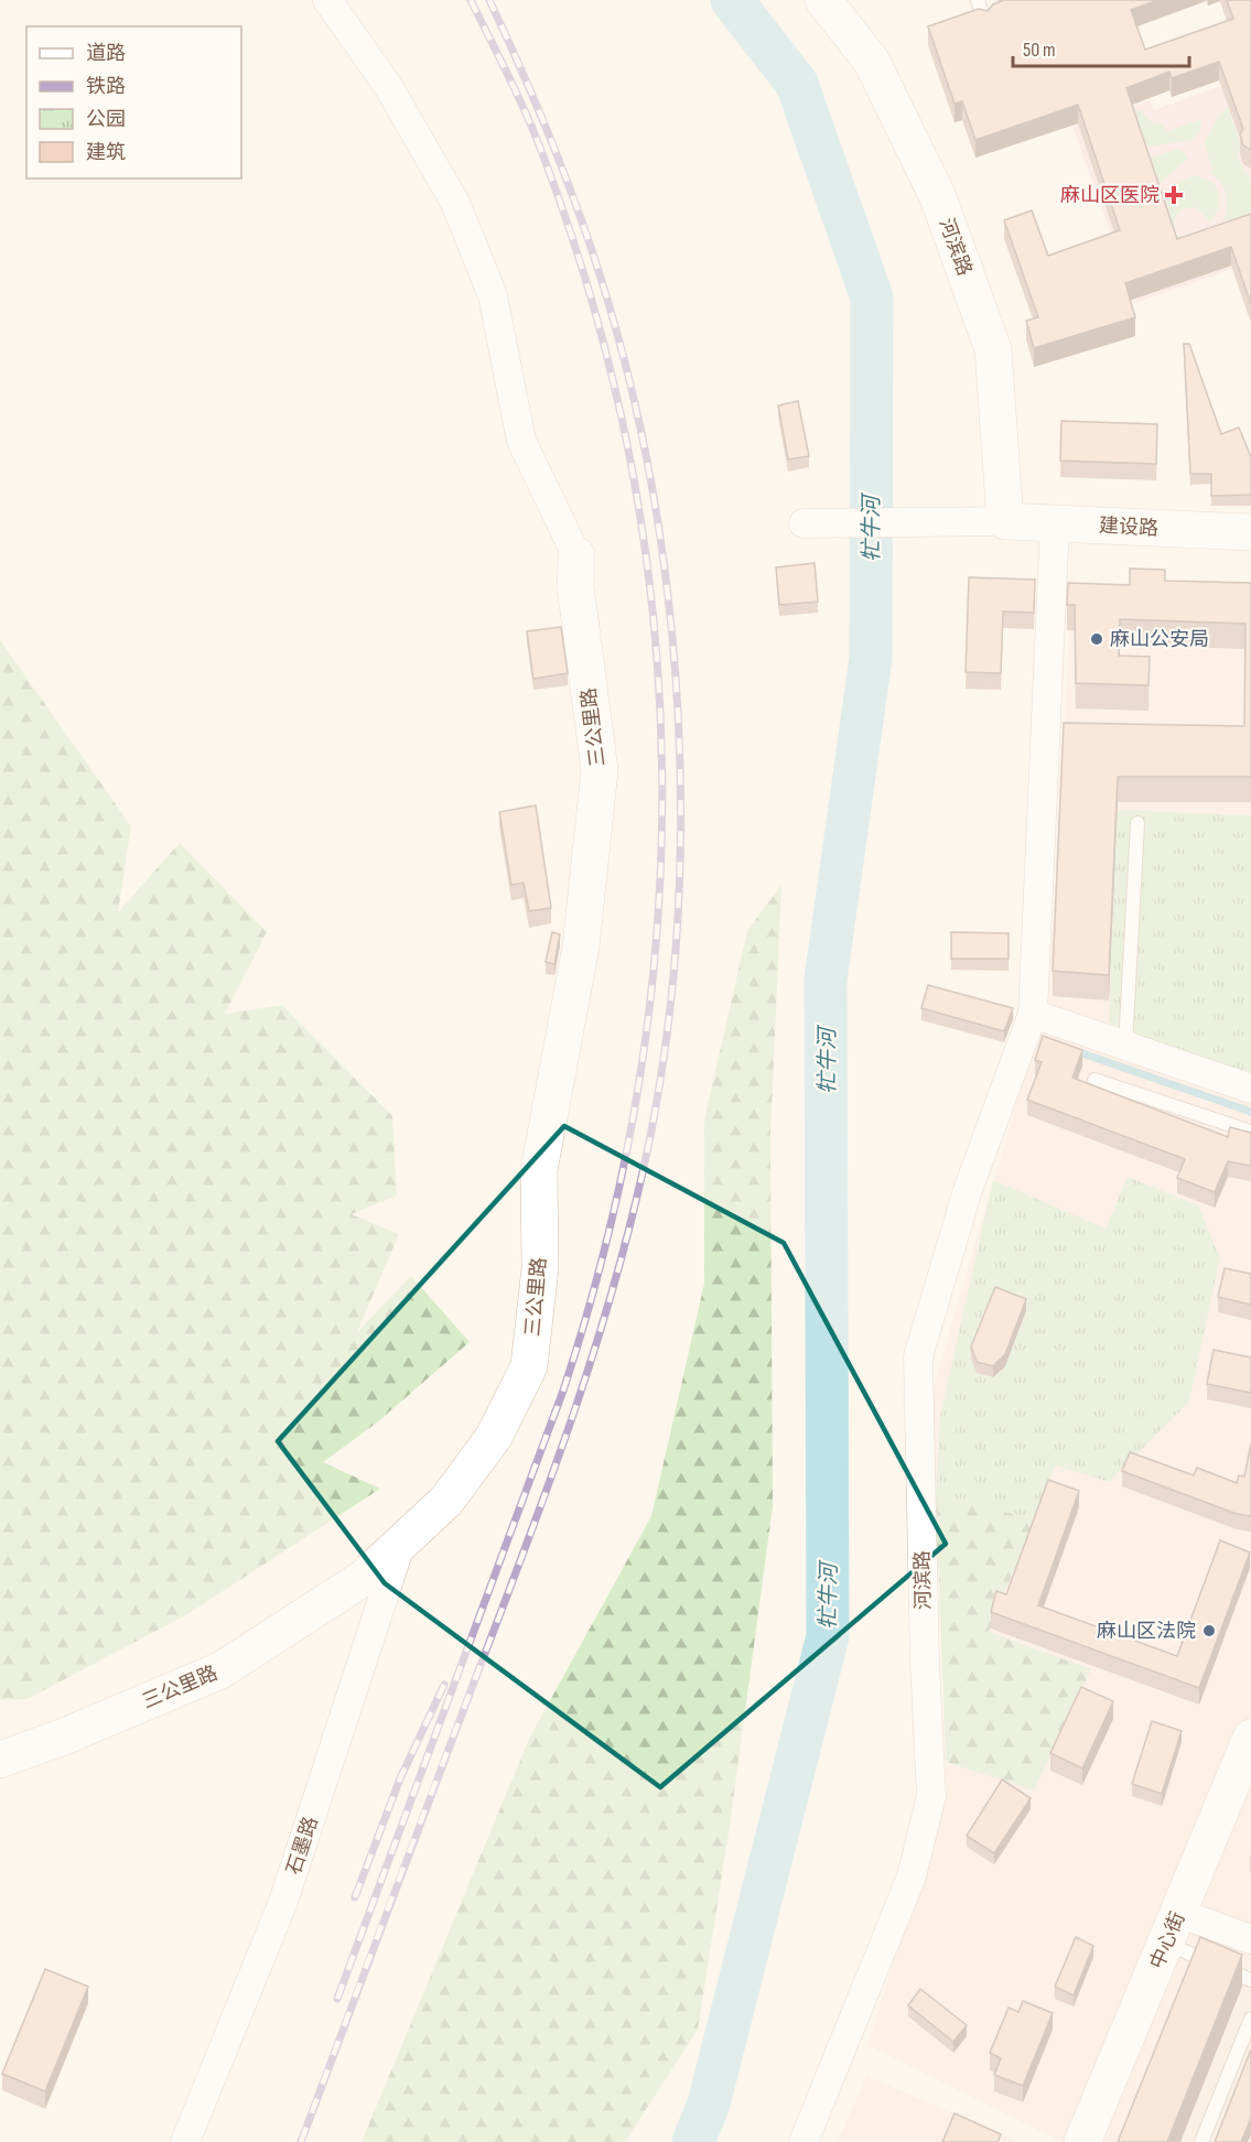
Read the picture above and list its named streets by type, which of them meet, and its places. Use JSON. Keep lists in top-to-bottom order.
{
  "streets": {
    "street": [
      "河滨路",
      "建设路",
      "三公里路",
      "石墨路",
      "中心街"
    ]
  },
  "crossings": [
    ["河滨路", "建设路"],
    ["三公里路", "石墨路"]
  ],
  "water": ["牤牛河"],
  "places": {
    "health": ["麻山区医院"],
    "other": ["麻山公安局", "麻山区法院"]
  },
  "legend": [
    "道路",
    "铁路",
    "公园",
    "建筑"
  ],
  "scale_bar": "50 m"
}
